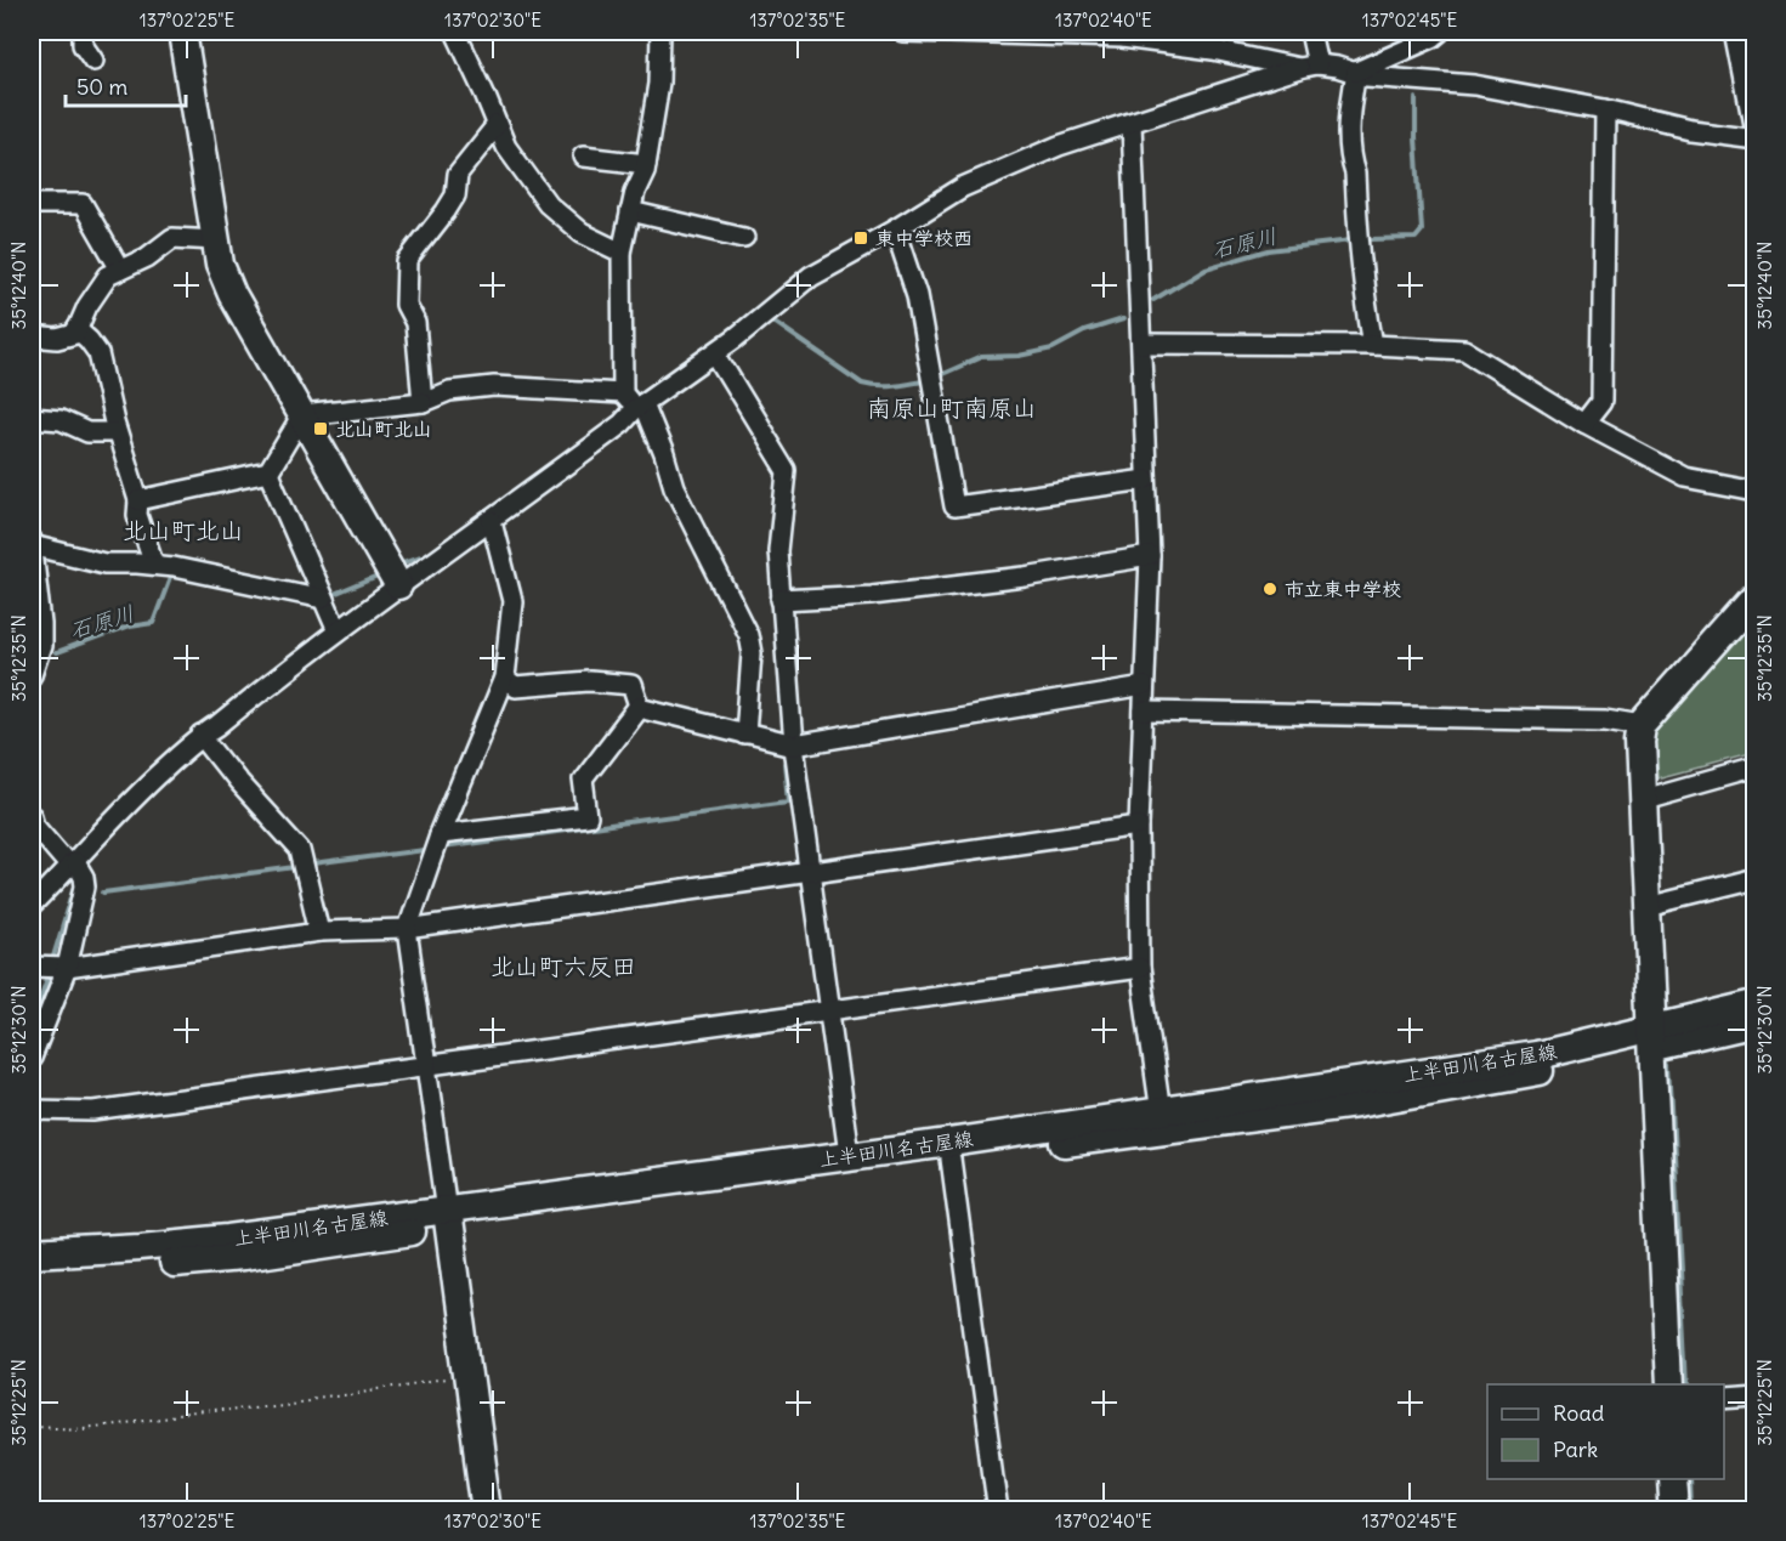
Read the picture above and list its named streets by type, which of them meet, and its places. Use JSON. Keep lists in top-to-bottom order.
{
  "streets": {
    "main road": ["上半田川名古屋線"]
  },
  "districts": ["南原山町南原山", "北山町北山", "北山町六反田"],
  "water": ["石原川"],
  "places": {
    "transit": ["東中学校西", "北山町北山"],
    "other": ["市立東中学校"]
  },
  "legend": ["Road", "Park"],
  "scale_bar": "50 m",
  "coordinates": [
    "137°02'25\"E",
    "137°02'30\"E",
    "137°02'35\"E",
    "137°02'40\"E",
    "137°02'45\"E",
    "35°12'40\"N",
    "35°12'35\"N",
    "35°12'30\"N",
    "35°12'25\"N"
  ]
}
